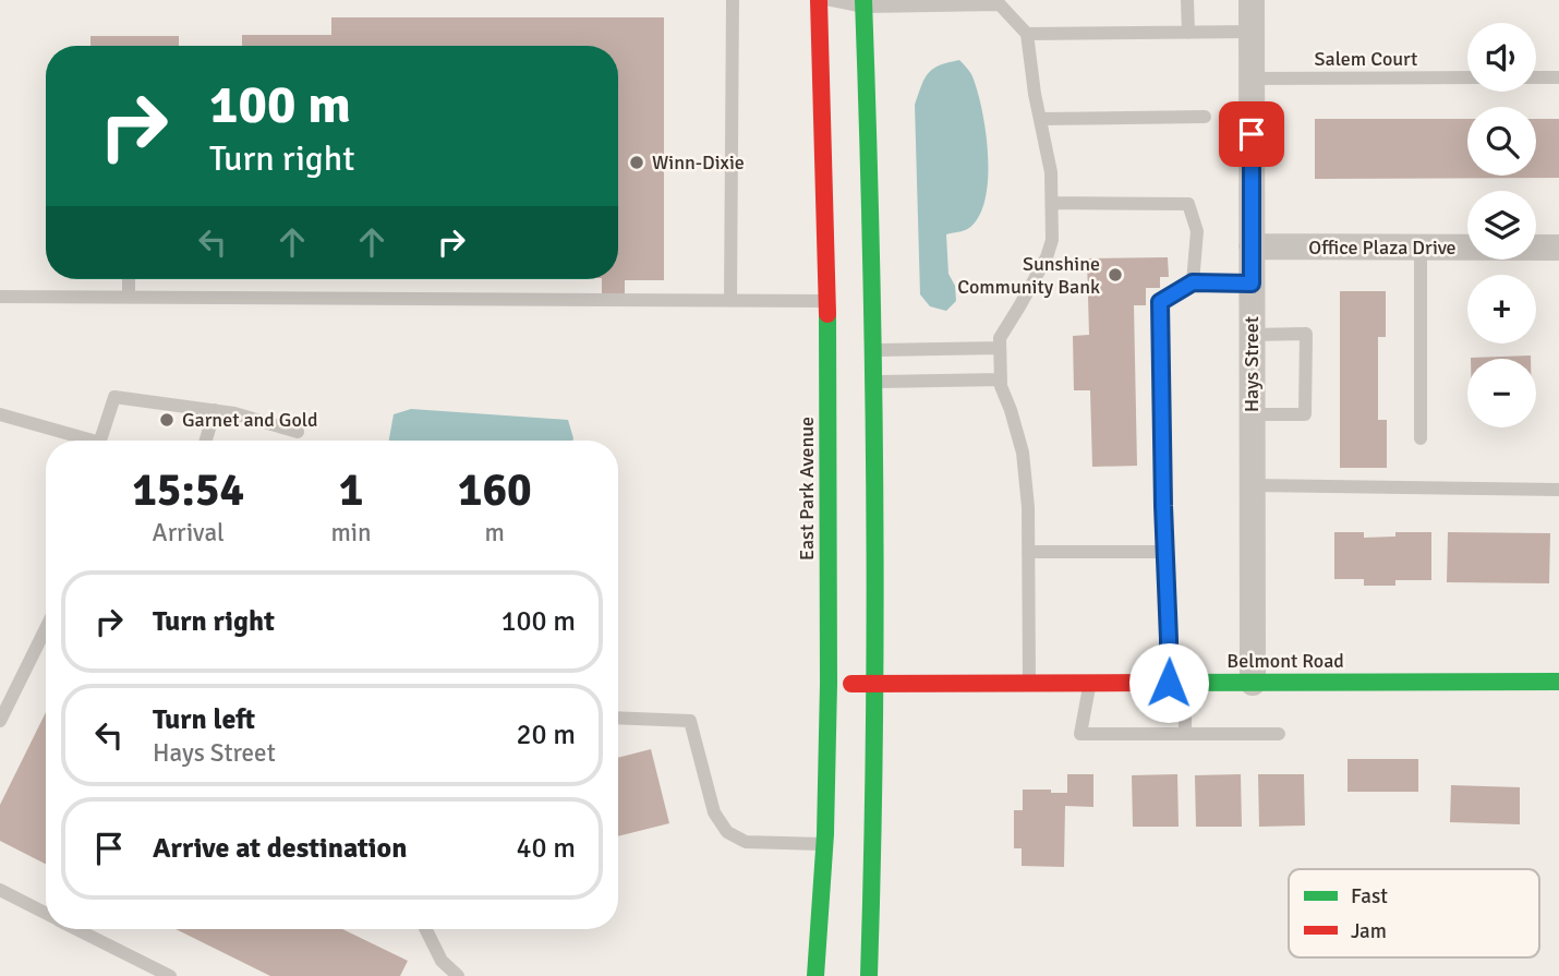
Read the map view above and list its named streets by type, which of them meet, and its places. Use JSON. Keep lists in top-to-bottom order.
{
  "streets": {
    "main road": ["East Park Avenue", "Belmont Road"],
    "street": ["Office Plaza Drive", "Hays Street"],
    "lane": ["Salem Court"]
  },
  "crossings": [
    ["Salem Court", "Hays Street"],
    ["Office Plaza Drive", "Hays Street"],
    ["Hays Street", "Belmont Road"],
    ["East Park Avenue", "Belmont Road"]
  ],
  "places": ["Winn-Dixie", "Sunshine Community Bank", "Garnet and Gold"],
  "legend": ["Fast", "Jam"],
  "page": {
    "map_buttons": ["+", "−"],
    "turn": ["100 m", "Turn right"],
    "eta": [
      "15:54",
      "Arrival",
      "1",
      "min",
      "160",
      "m"
    ],
    "list": [
      {
        "name": "Turn right",
        "value": "100 m"
      },
      {
        "name": "Turn left",
        "note": "Hays Street",
        "value": "20 m"
      },
      {
        "name": "Arrive at destination",
        "value": "40 m"
      }
    ]
  }
}
